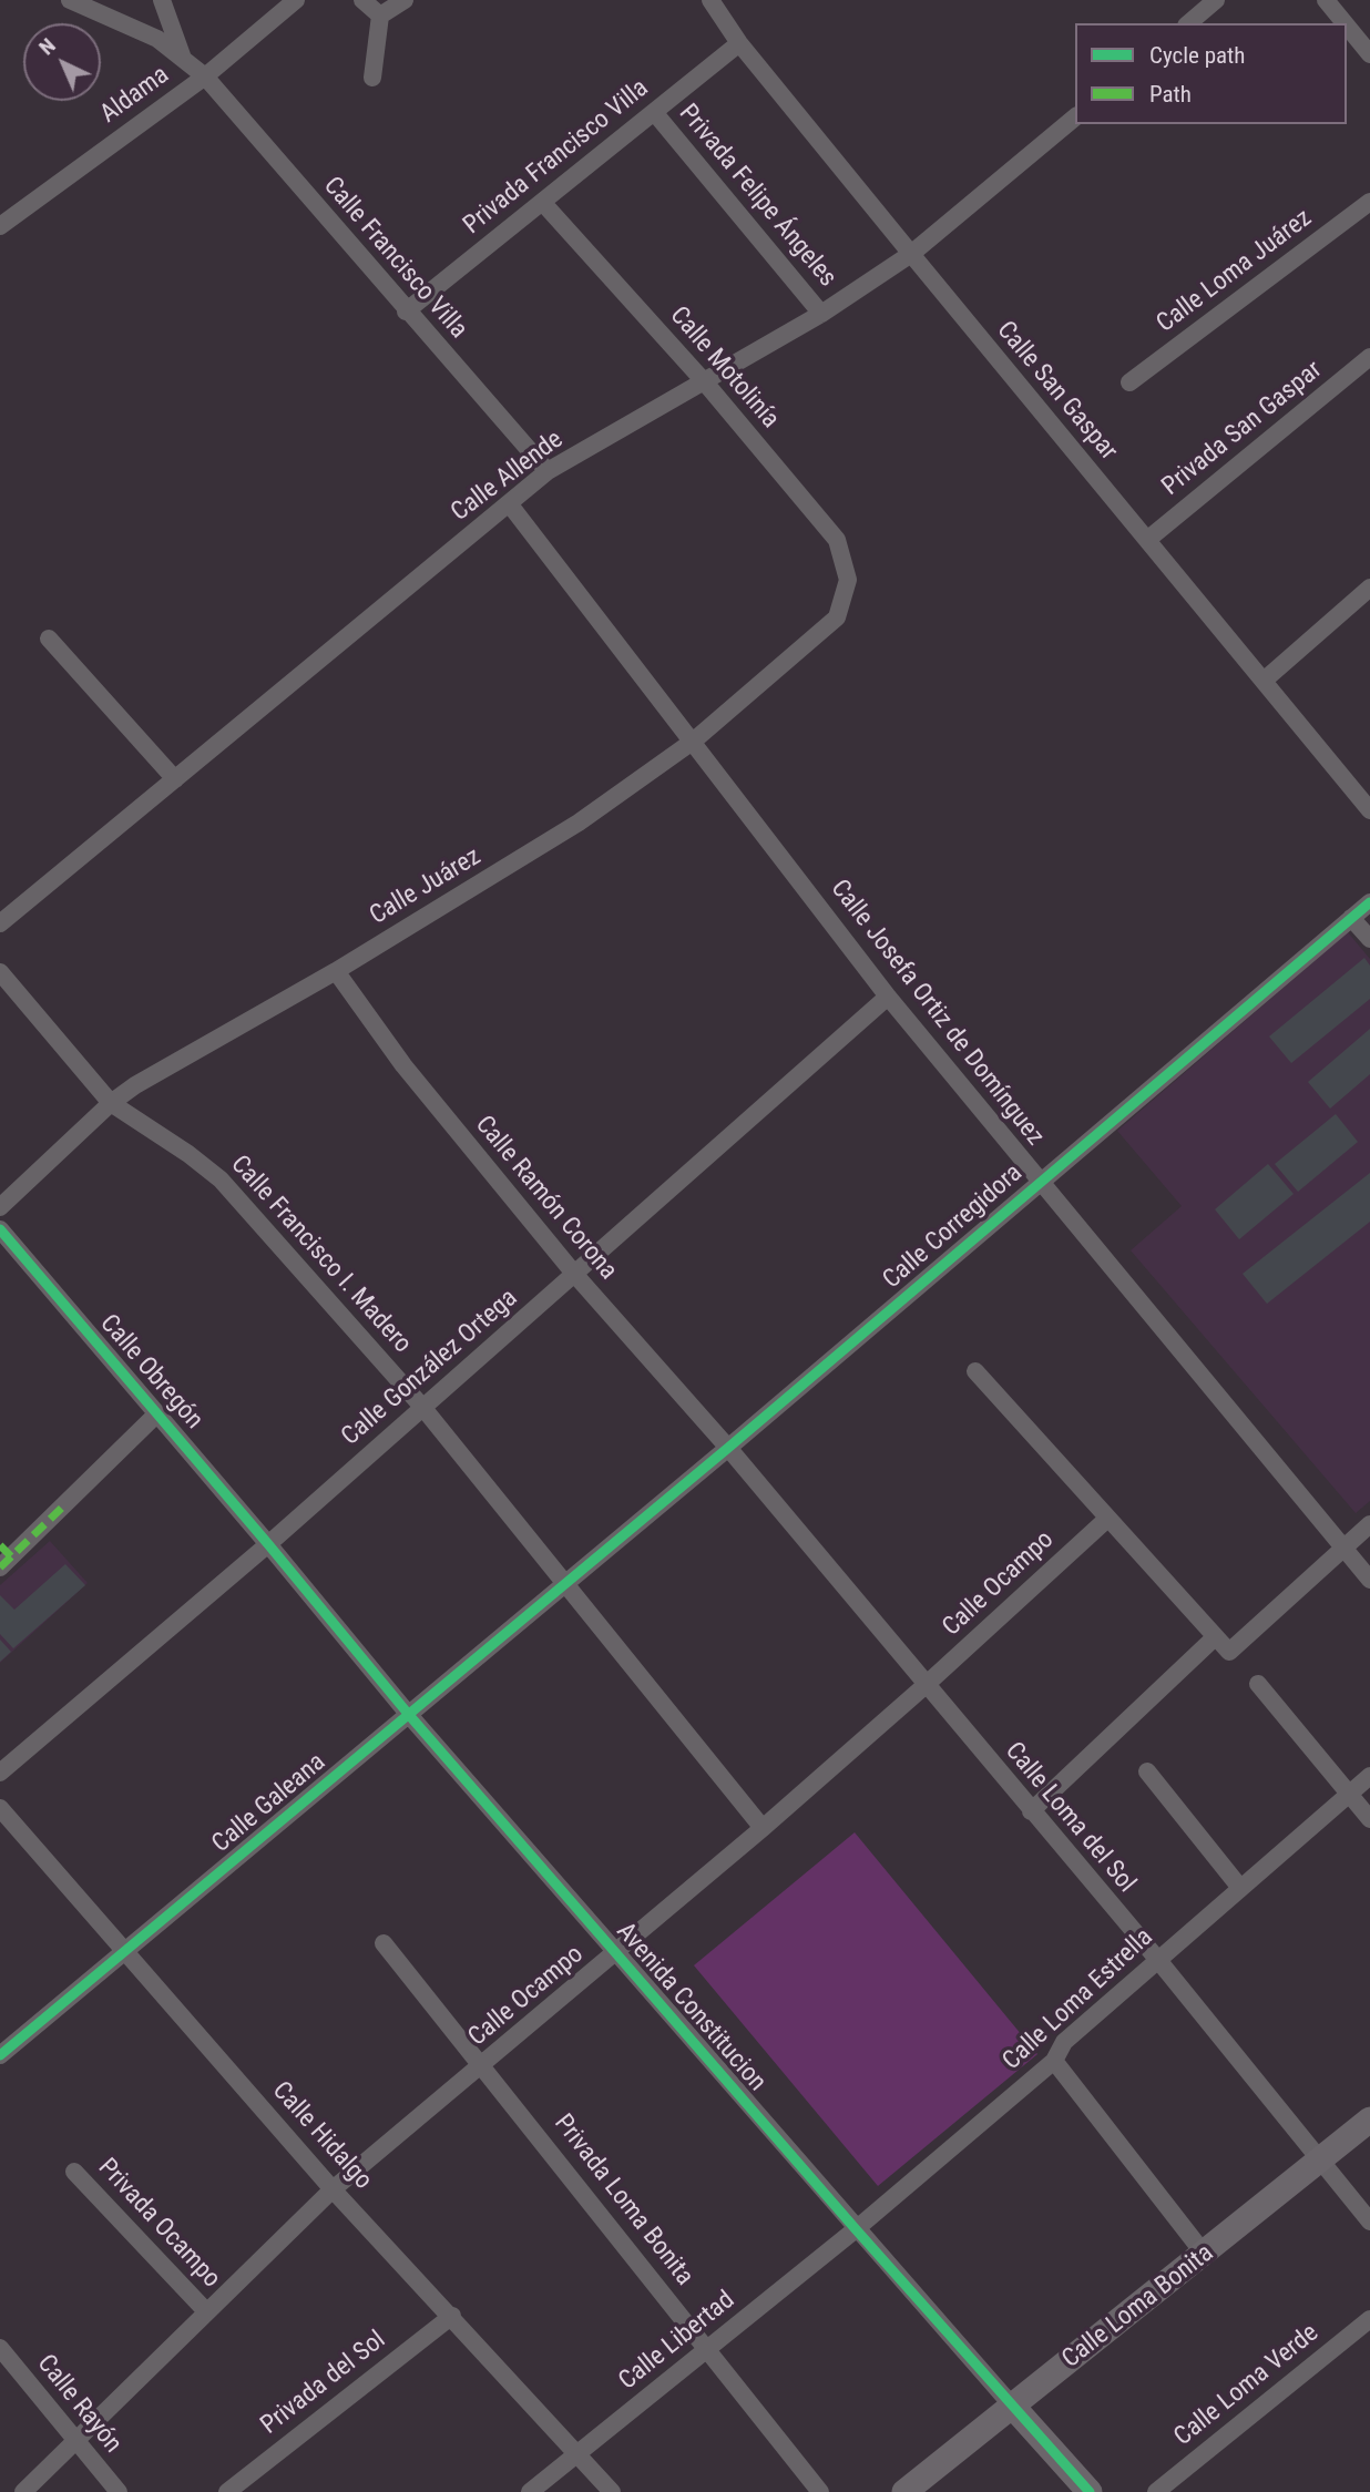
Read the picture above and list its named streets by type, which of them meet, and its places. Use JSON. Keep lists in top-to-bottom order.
{
  "streets": {
    "street": [
      "Aldama",
      "Privada Francisco Villa",
      "Privada Felipe Ángeles",
      "Calle Francisco Villa",
      "Calle Loma Juárez",
      "Calle Motolinía",
      "Calle San Gaspar",
      "Privada San Gaspar",
      "Calle Allende",
      "Calle Juárez",
      "Calle Josefa Ortiz de Domínguez",
      "Calle Ramón Corona",
      "Calle Corregidora",
      "Calle Francisco I. Madero",
      "Calle González Ortega",
      "Calle Obregón",
      "Calle Ocampo",
      "Calle Galeana",
      "Calle Loma del Sol",
      "Calle Loma Estrella",
      "Avenida Constitucion",
      "Calle Hidalgo",
      "Privada Loma Bonita",
      "Privada Ocampo",
      "Calle Loma Bonita",
      "Calle Libertad",
      "Privada del Sol",
      "Calle Loma Verde",
      "Calle Rayón"
    ]
  },
  "crossings": [
    ["Aldama", "Calle Francisco Villa"],
    ["Privada Francisco Villa", "Privada Felipe Ángeles"],
    ["Privada Francisco Villa", "Calle Francisco Villa"],
    ["Privada Francisco Villa", "Calle Motolinía"],
    ["Privada Francisco Villa", "Calle San Gaspar"],
    ["Privada Felipe Ángeles", "Calle Allende"],
    ["Calle Francisco Villa", "Calle Allende"],
    ["Calle Motolinía", "Calle Allende"],
    ["Calle Motolinía", "Calle Juárez"],
    ["Calle San Gaspar", "Privada San Gaspar"],
    ["Calle San Gaspar", "Calle Allende"],
    ["Calle Allende", "Calle Josefa Ortiz de Domínguez"],
    ["Calle Juárez", "Calle Josefa Ortiz de Domínguez"],
    ["Calle Juárez", "Calle Ramón Corona"],
    ["Calle Juárez", "Calle Francisco I. Madero"],
    ["Calle Josefa Ortiz de Domínguez", "Calle Corregidora"],
    ["Calle Josefa Ortiz de Domínguez", "Calle González Ortega"],
    ["Calle Ramón Corona", "Calle Corregidora"],
    ["Calle Ramón Corona", "Calle González Ortega"],
    ["Calle Ramón Corona", "Calle Loma del Sol"],
    ["Calle Corregidora", "Calle Francisco I. Madero"],
    ["Calle Corregidora", "Calle Galeana"],
    ["Calle Corregidora", "Calle Loma del Sol"],
    ["Calle Francisco I. Madero", "Calle González Ortega"],
    ["Calle Francisco I. Madero", "Calle Ocampo"],
    ["Calle Francisco I. Madero", "Calle Galeana"],
    ["Calle González Ortega", "Calle Obregón"],
    ["Calle González Ortega", "Avenida Constitucion"],
    ["Calle Obregón", "Avenida Constitucion"],
    ["Calle Ocampo", "Calle Loma del Sol"],
    ["Calle Ocampo", "Avenida Constitucion"],
    ["Calle Ocampo", "Calle Hidalgo"],
    ["Calle Ocampo", "Privada Loma Bonita"],
    ["Calle Ocampo", "Privada Ocampo"],
    ["Calle Ocampo", "Calle Rayón"],
    ["Calle Galeana", "Avenida Constitucion"],
    ["Calle Galeana", "Calle Hidalgo"],
    ["Calle Loma del Sol", "Calle Loma Estrella"],
    ["Calle Loma del Sol", "Calle Loma Bonita"],
    ["Calle Loma Estrella", "Avenida Constitucion"],
    ["Calle Loma Estrella", "Calle Libertad"],
    ["Avenida Constitucion", "Calle Loma Bonita"],
    ["Avenida Constitucion", "Calle Libertad"],
    ["Calle Hidalgo", "Calle Libertad"],
    ["Calle Hidalgo", "Privada del Sol"],
    ["Privada Loma Bonita", "Calle Libertad"]
  ],
  "legend": ["Cycle path", "Path"],
  "north": "top left"
}
